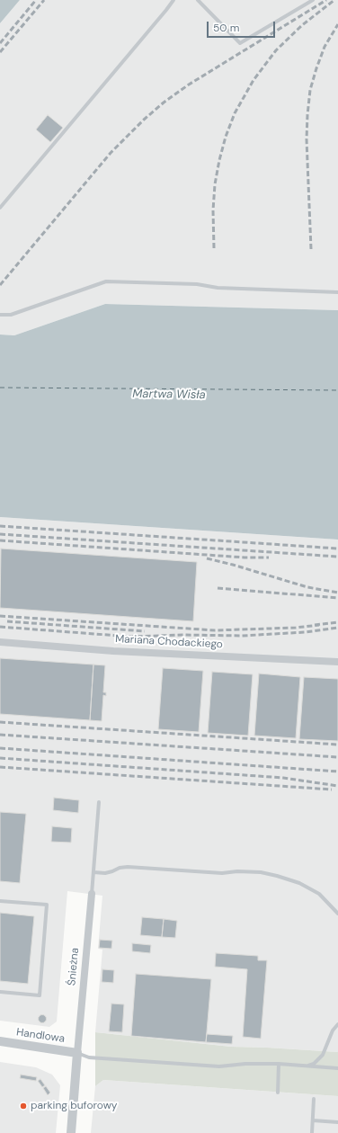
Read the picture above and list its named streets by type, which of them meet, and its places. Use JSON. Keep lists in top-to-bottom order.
{
  "streets": {
    "street": ["Mariana Chodackiego", "Śnieżna", "Handlowa"]
  },
  "crossings": [
    ["Śnieżna", "Handlowa"]
  ],
  "water": ["Martwa Wisła"],
  "places": ["parking buforowy"],
  "scale_bar": "50 m"
}
